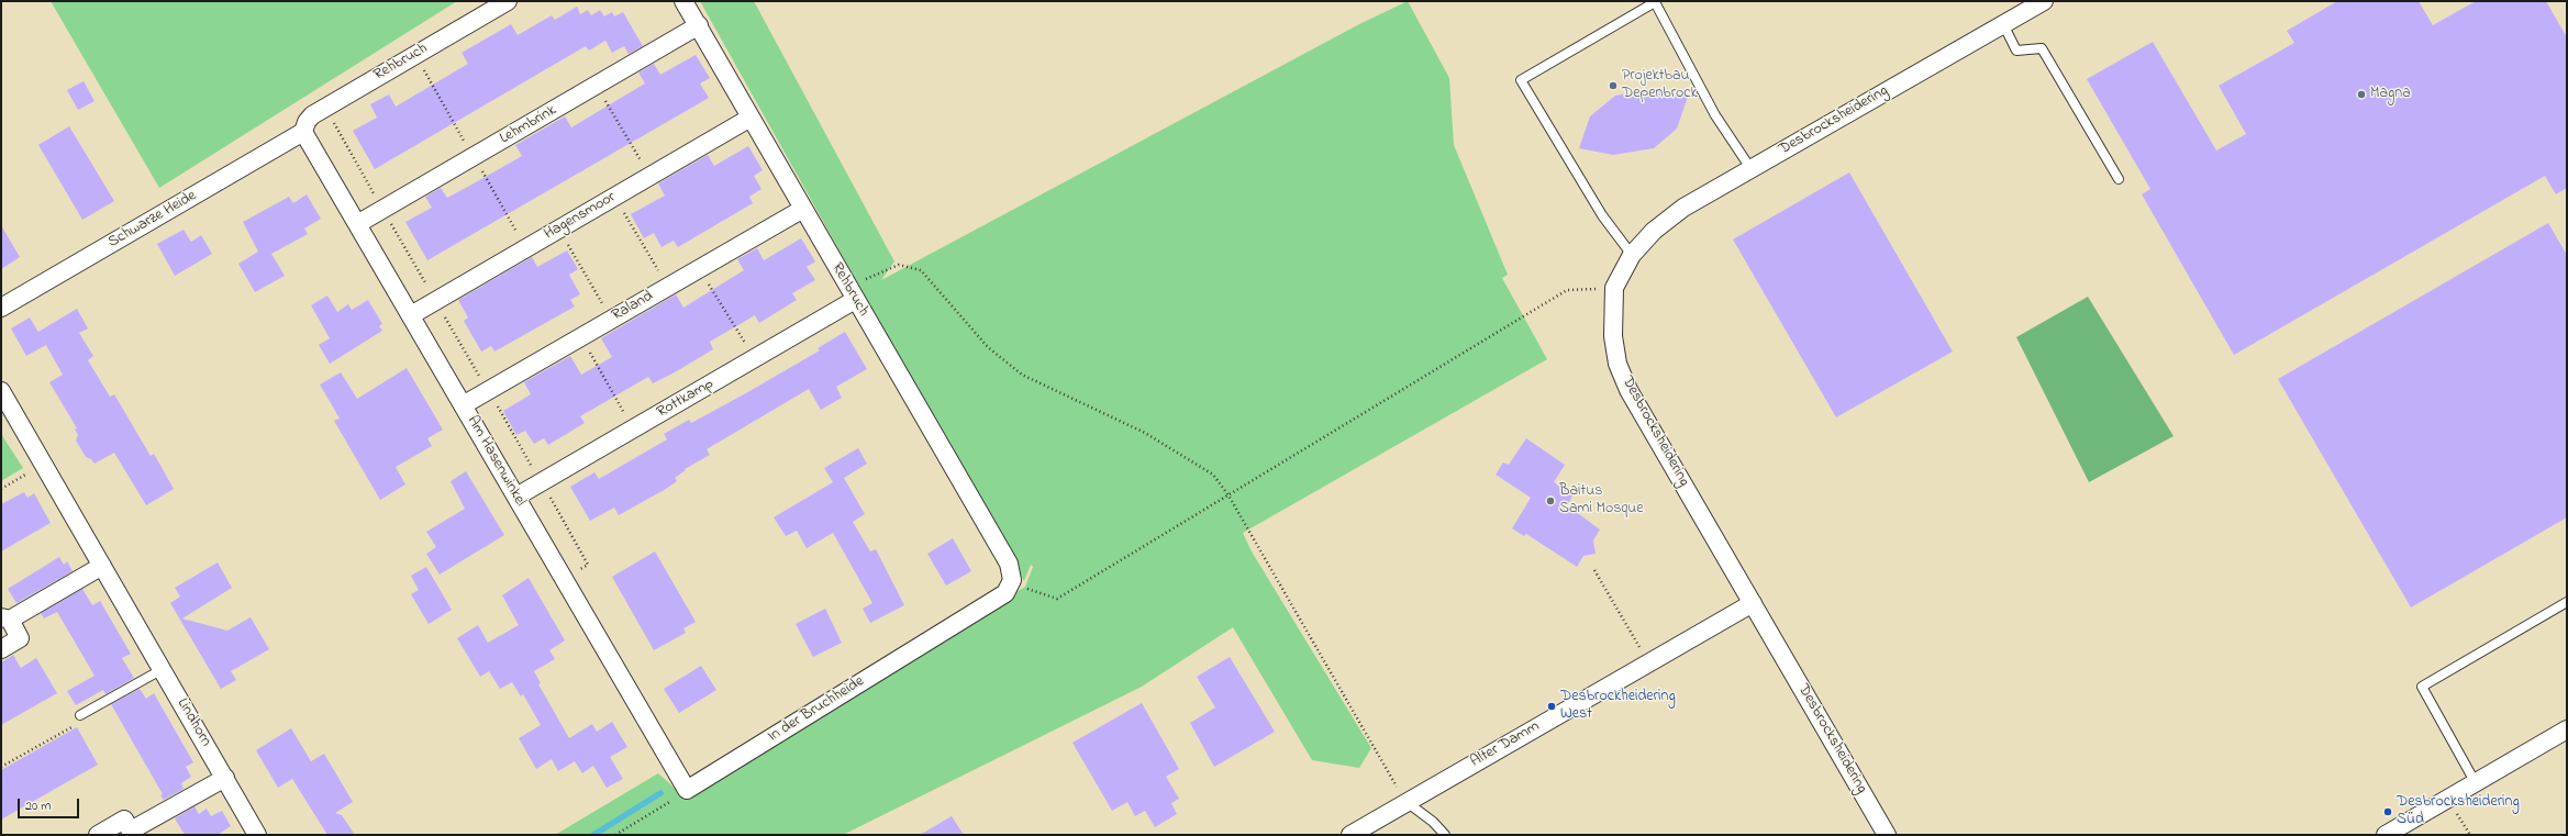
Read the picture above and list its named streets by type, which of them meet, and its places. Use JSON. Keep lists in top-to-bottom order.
{
  "streets": {
    "street": [
      "Rehbruch",
      "Desbrocksheidering",
      "Lehmbrink",
      "Hagensmoor",
      "Schwarze Heide",
      "Raland",
      "Rottkamp",
      "Am Hasenwinkel",
      "In der Bruchheide",
      "Lindhorn",
      "Alter Damm"
    ]
  },
  "crossings": [
    ["Rehbruch", "Lehmbrink"],
    ["Rehbruch", "Hagensmoor"],
    ["Rehbruch", "Schwarze Heide"],
    ["Rehbruch", "Raland"],
    ["Rehbruch", "Rottkamp"],
    ["Rehbruch", "Am Hasenwinkel"],
    ["Rehbruch", "In der Bruchheide"],
    ["Desbrocksheidering", "Alter Damm"],
    ["Lehmbrink", "Am Hasenwinkel"],
    ["Hagensmoor", "Am Hasenwinkel"],
    ["Schwarze Heide", "Am Hasenwinkel"],
    ["Raland", "Am Hasenwinkel"],
    ["Rottkamp", "Am Hasenwinkel"],
    ["Am Hasenwinkel", "In der Bruchheide"]
  ],
  "places": [
    "Projektbau Depenbrock",
    "Magna",
    "Baitus Sami Mosque",
    "Desbrockheidering West",
    "Desbrocksheidering Süd"
  ],
  "scale_bar": "20 m"
}
